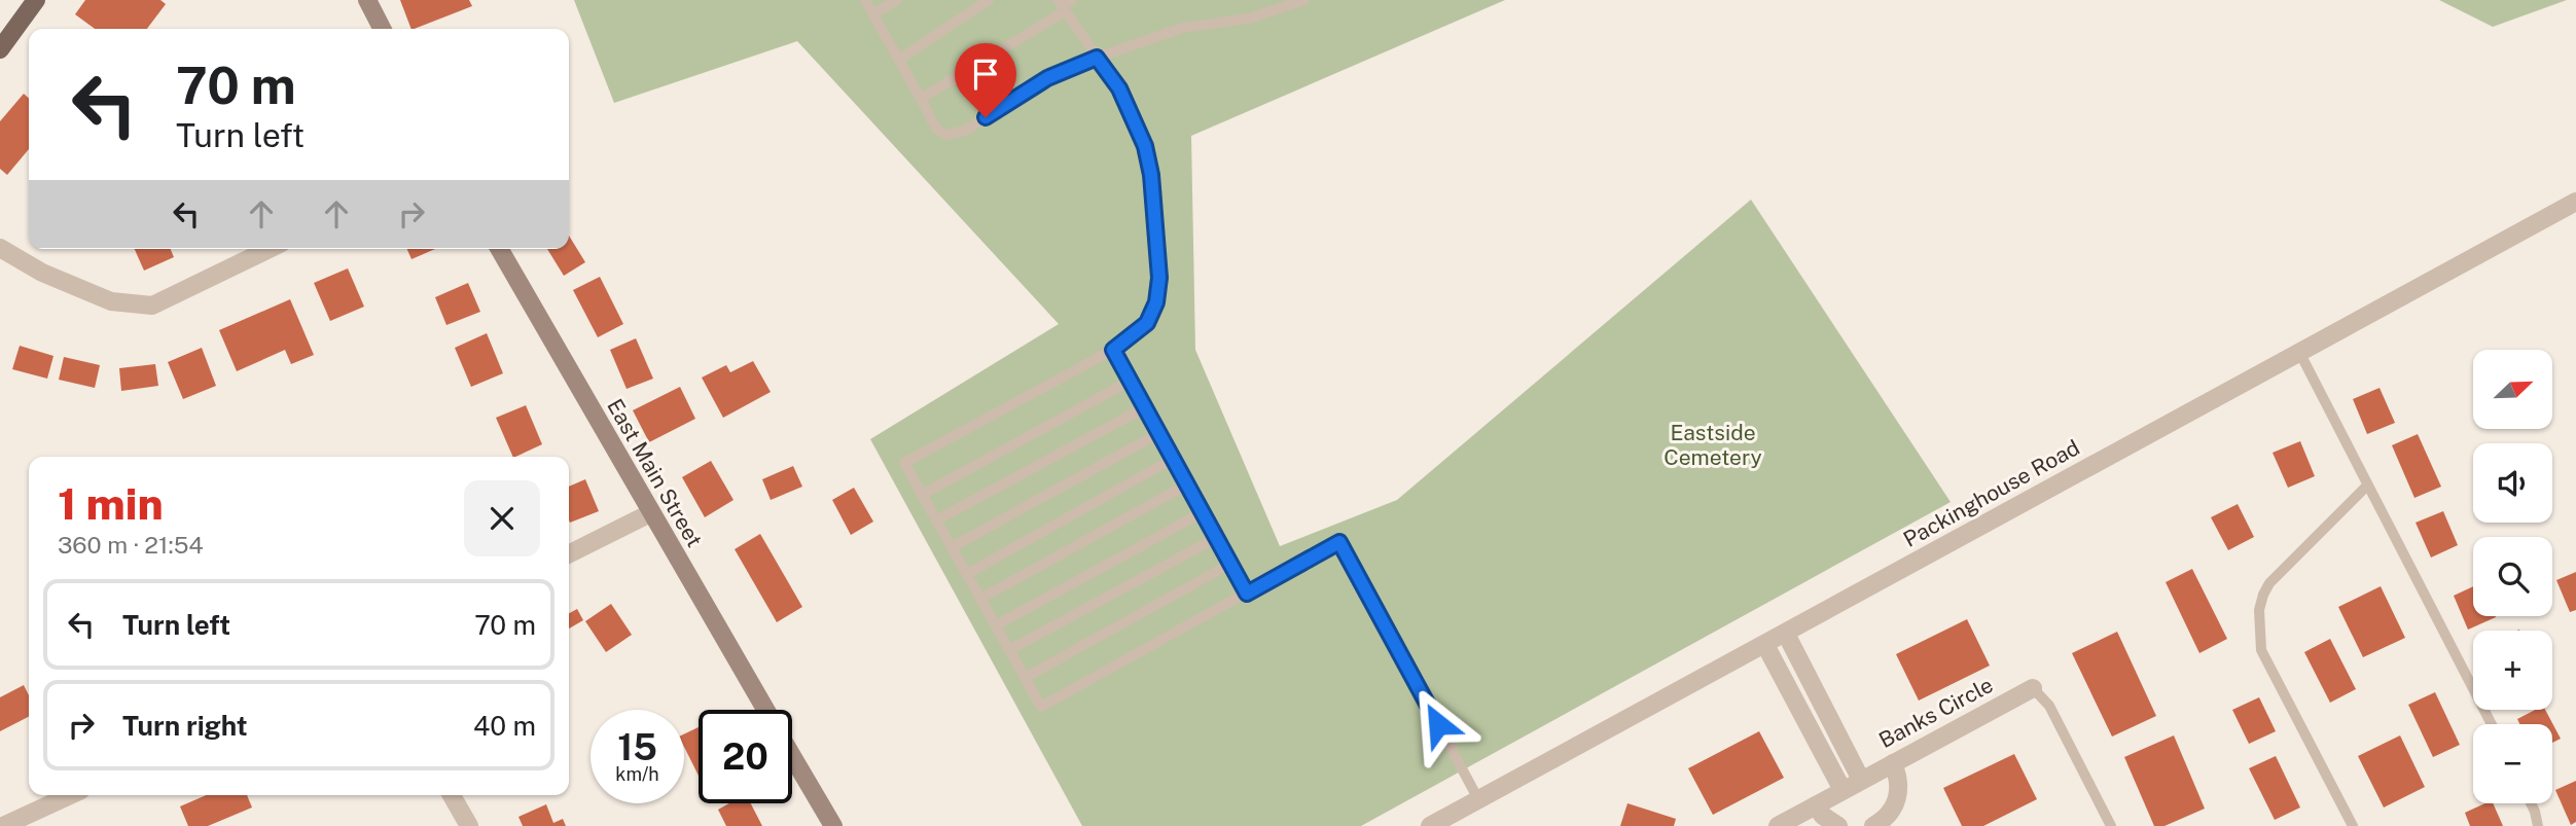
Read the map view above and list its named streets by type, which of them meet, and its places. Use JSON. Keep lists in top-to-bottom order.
{
  "streets": {
    "main road": ["East Main Street"],
    "street": ["Packinghouse Road", "Banks Circle"]
  },
  "parks": ["Eastside Cemetery"],
  "north": "top right",
  "page": {
    "turn": ["70 m", "Turn left"],
    "map_buttons": ["+", "−"],
    "heading": ["1 min", "360 m · 21:54"],
    "list": [
      {
        "name": "Turn left",
        "value": "70 m"
      },
      {
        "name": "Turn right",
        "value": "40 m"
      }
    ],
    "speed": "15 km/h",
    "limit": "20"
  }
}
